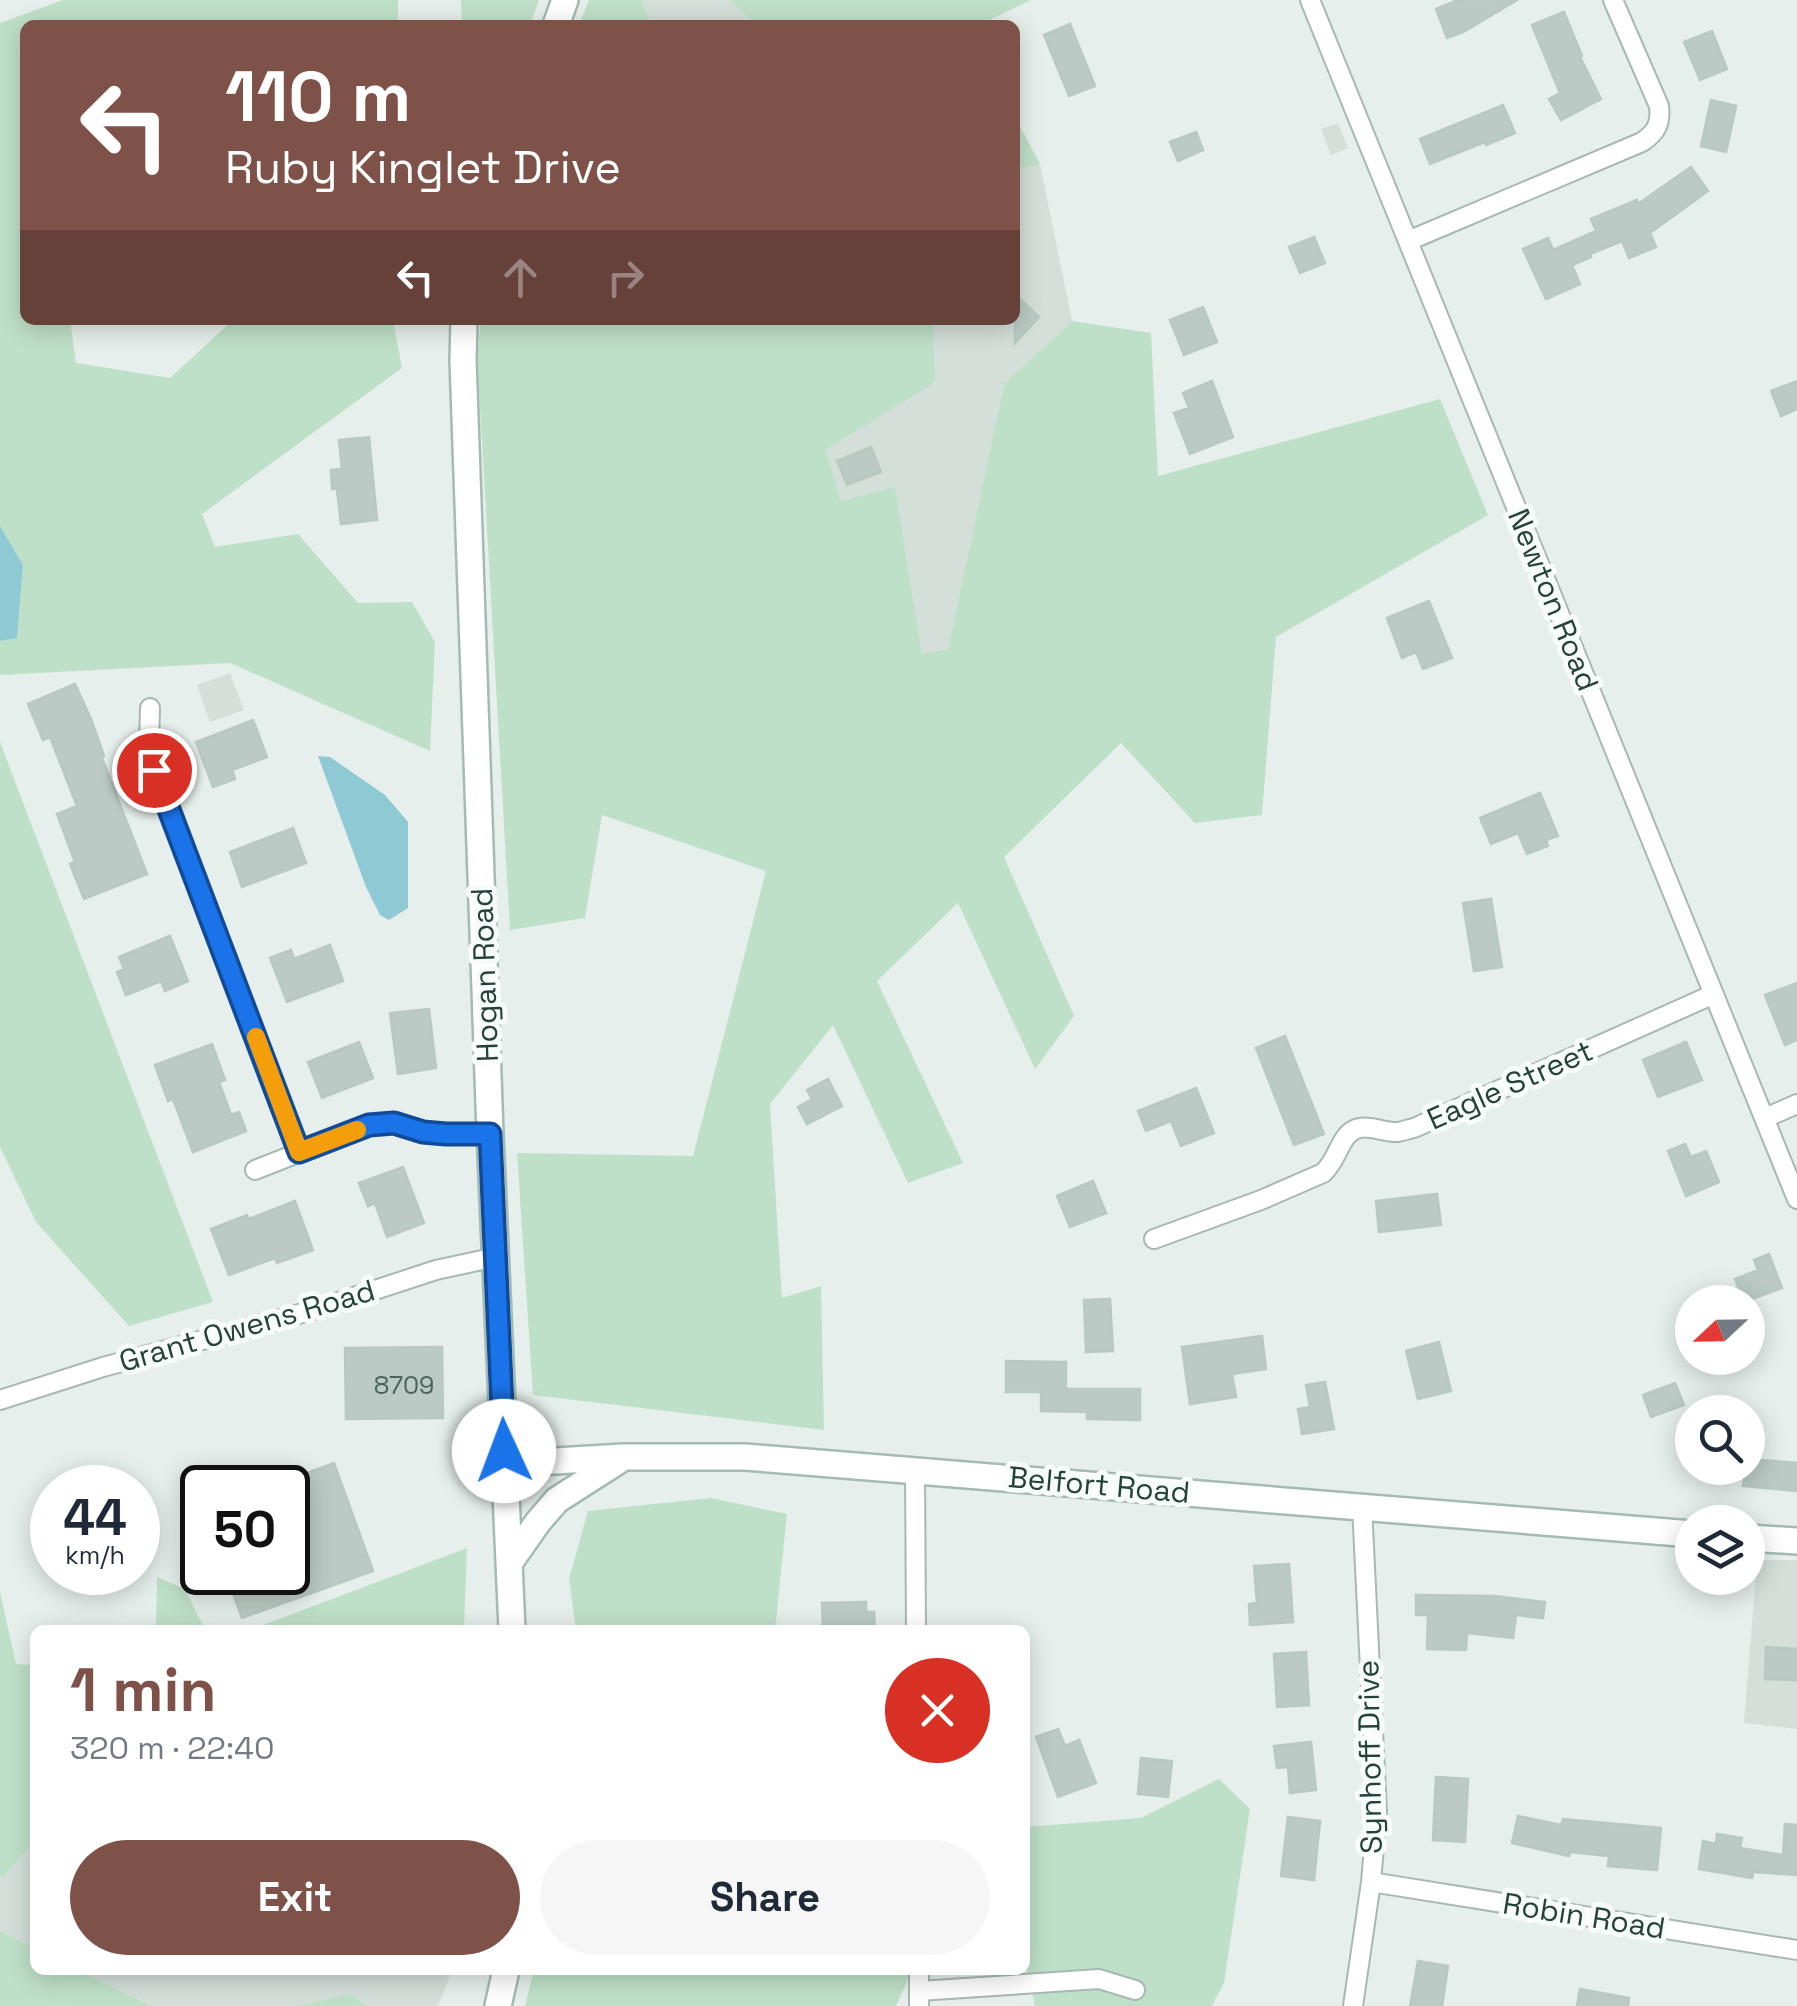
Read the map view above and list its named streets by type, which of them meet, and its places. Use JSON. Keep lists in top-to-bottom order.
{
  "streets": {
    "street": [
      "Newton Road",
      "Hogan Road",
      "Eagle Street",
      "Grant Owens Road",
      "Belfort Road",
      "Synhoff Drive",
      "Robin Road"
    ]
  },
  "crossings": [
    ["Newton Road", "Eagle Street"],
    ["Hogan Road", "Grant Owens Road"],
    ["Hogan Road", "Belfort Road"],
    ["Belfort Road", "Synhoff Drive"],
    ["Synhoff Drive", "Robin Road"]
  ],
  "house_numbers": ["8709"],
  "north": "left",
  "page": {
    "turn": ["110 m", "Ruby Kinglet Drive"],
    "speed": "44 km/h",
    "limit": "50",
    "heading": ["1 min", "320 m · 22:40"],
    "buttons": ["Exit", "Share"]
  }
}
